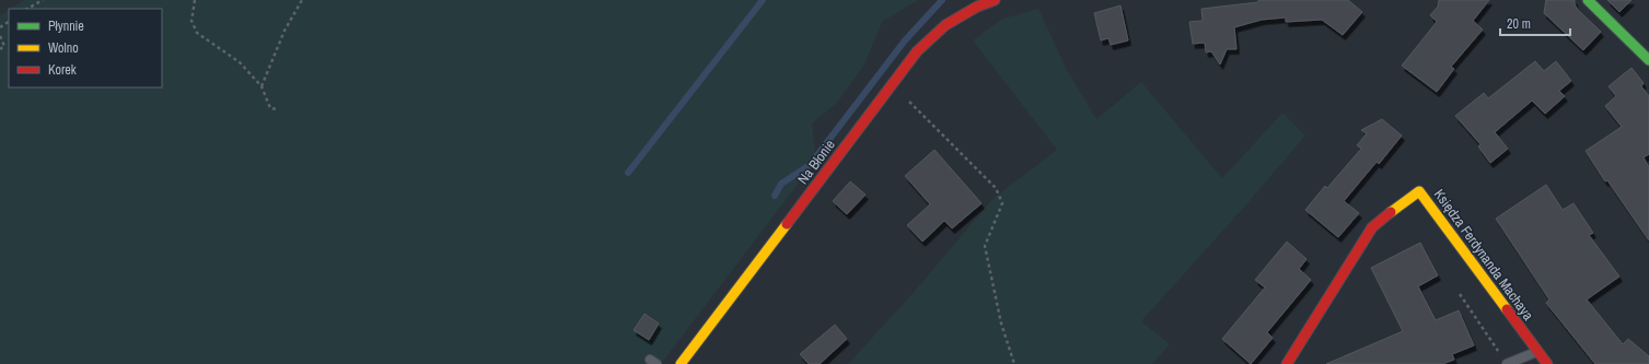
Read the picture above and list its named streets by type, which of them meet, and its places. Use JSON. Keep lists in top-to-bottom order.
{
  "streets": {
    "street": ["Na Błonie", "Księdza Ferdynanda Machaya"]
  },
  "legend": ["Płynnie", "Wolno", "Korek"],
  "scale_bar": "20 m"
}
